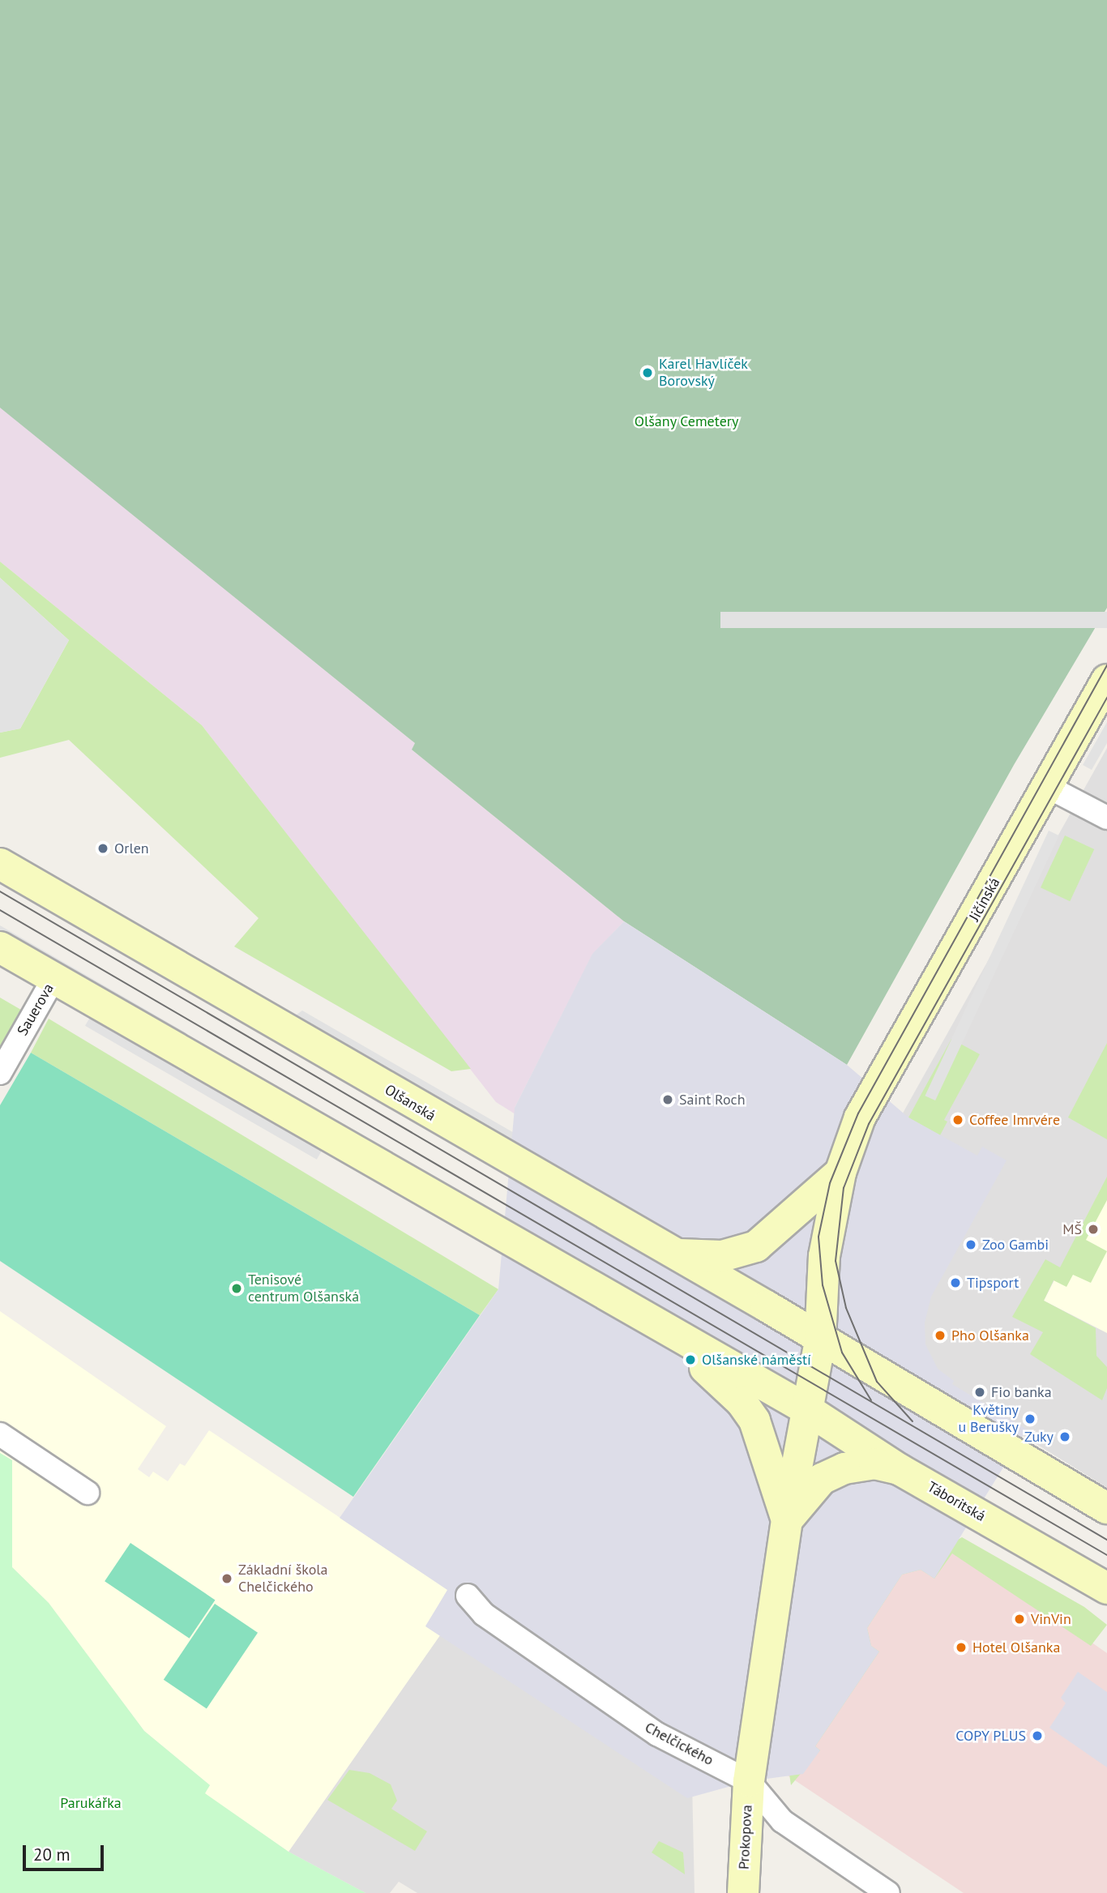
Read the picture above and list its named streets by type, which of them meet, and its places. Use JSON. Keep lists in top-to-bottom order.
{
  "streets": {
    "street": [
      "Jičínská",
      "Sauerova",
      "Olšanská",
      "Táboritská",
      "Chelčického",
      "Prokopova"
    ]
  },
  "crossings": [
    ["Chelčického", "Prokopova"]
  ],
  "parks": ["Olšany Cemetery", "Parukářka"],
  "places": [
    "Karel Havlíček Borovský",
    "Orlen",
    "Saint Roch",
    "Coffee Imrvére",
    "MŠ",
    "Zoo Gambi",
    "Tipsport",
    "Tenisové centrum Olšanská",
    "Pho Olšanka",
    "Olšanské náměstí",
    "Fio banka",
    "Květiny u Berušky",
    "Zuky",
    "Základní škola Chelčického",
    "VinVin",
    "Hotel Olšanka",
    "COPY PLUS"
  ],
  "scale_bar": "20 m"
}
